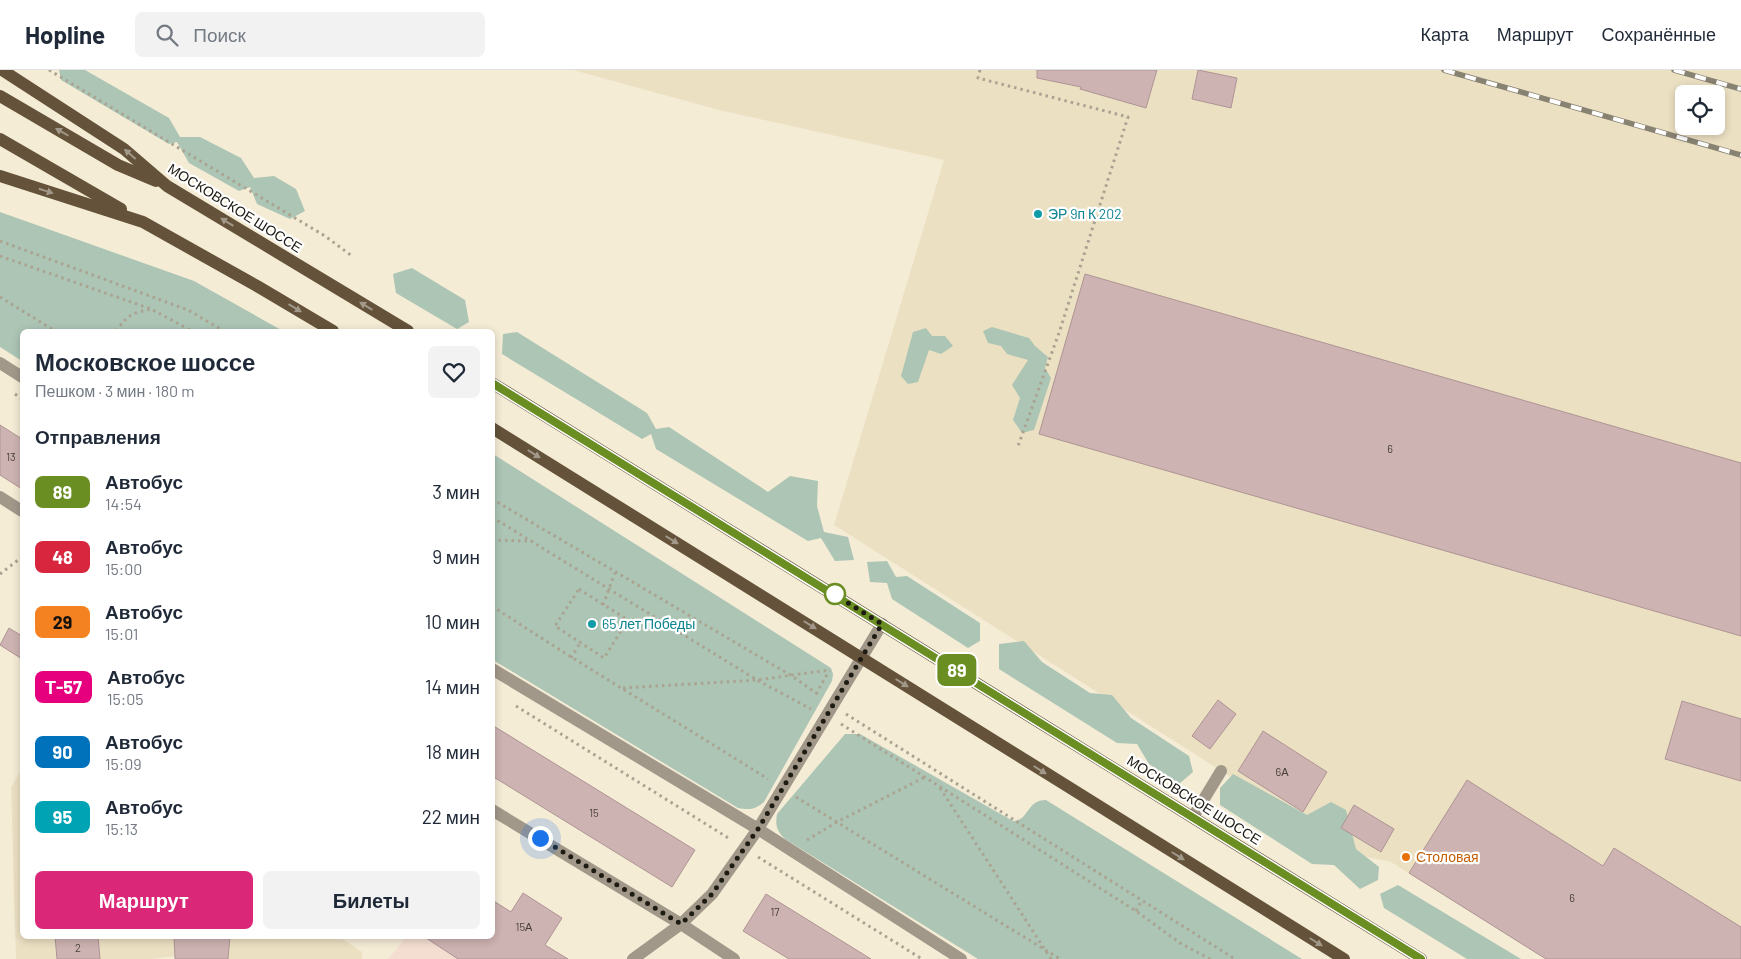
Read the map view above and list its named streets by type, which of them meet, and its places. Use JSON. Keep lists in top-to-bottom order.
{
  "streets": {
    "main road": ["МОСКОВСКОЕ ШОССЕ"]
  },
  "places": ["ЭР 9п К 202", "65 лет Победы", "Столовая"],
  "lines": ["bus line 89"],
  "house_numbers": [
    "6",
    "13",
    "6А",
    "15",
    "6",
    "17",
    "15А",
    "2"
  ],
  "page": {
    "header": "Hopline",
    "search": "Поиск",
    "nav": ["Карта", "Маршрут", "Сохранённые"],
    "on_map": "89",
    "heading": [
      ["Московское шоссе", "Пешком · 3 мин · 180 m"],
      "Отправления"
    ],
    "list": [
      {
        "mark": "89",
        "name": "Автобус",
        "note": "14:54",
        "value": "3 мин"
      },
      {
        "mark": "48",
        "name": "Автобус",
        "note": "15:00",
        "value": "9 мин"
      },
      {
        "mark": "29",
        "name": "Автобус",
        "note": "15:01",
        "value": "10 мин"
      },
      {
        "mark": "Т-57",
        "name": "Автобус",
        "note": "15:05",
        "value": "14 мин"
      },
      {
        "mark": "90",
        "name": "Автобус",
        "note": "15:09",
        "value": "18 мин"
      },
      {
        "mark": "95",
        "name": "Автобус",
        "note": "15:13",
        "value": "22 мин"
      }
    ],
    "buttons": ["Маршрут", "Билеты"]
  }
}
